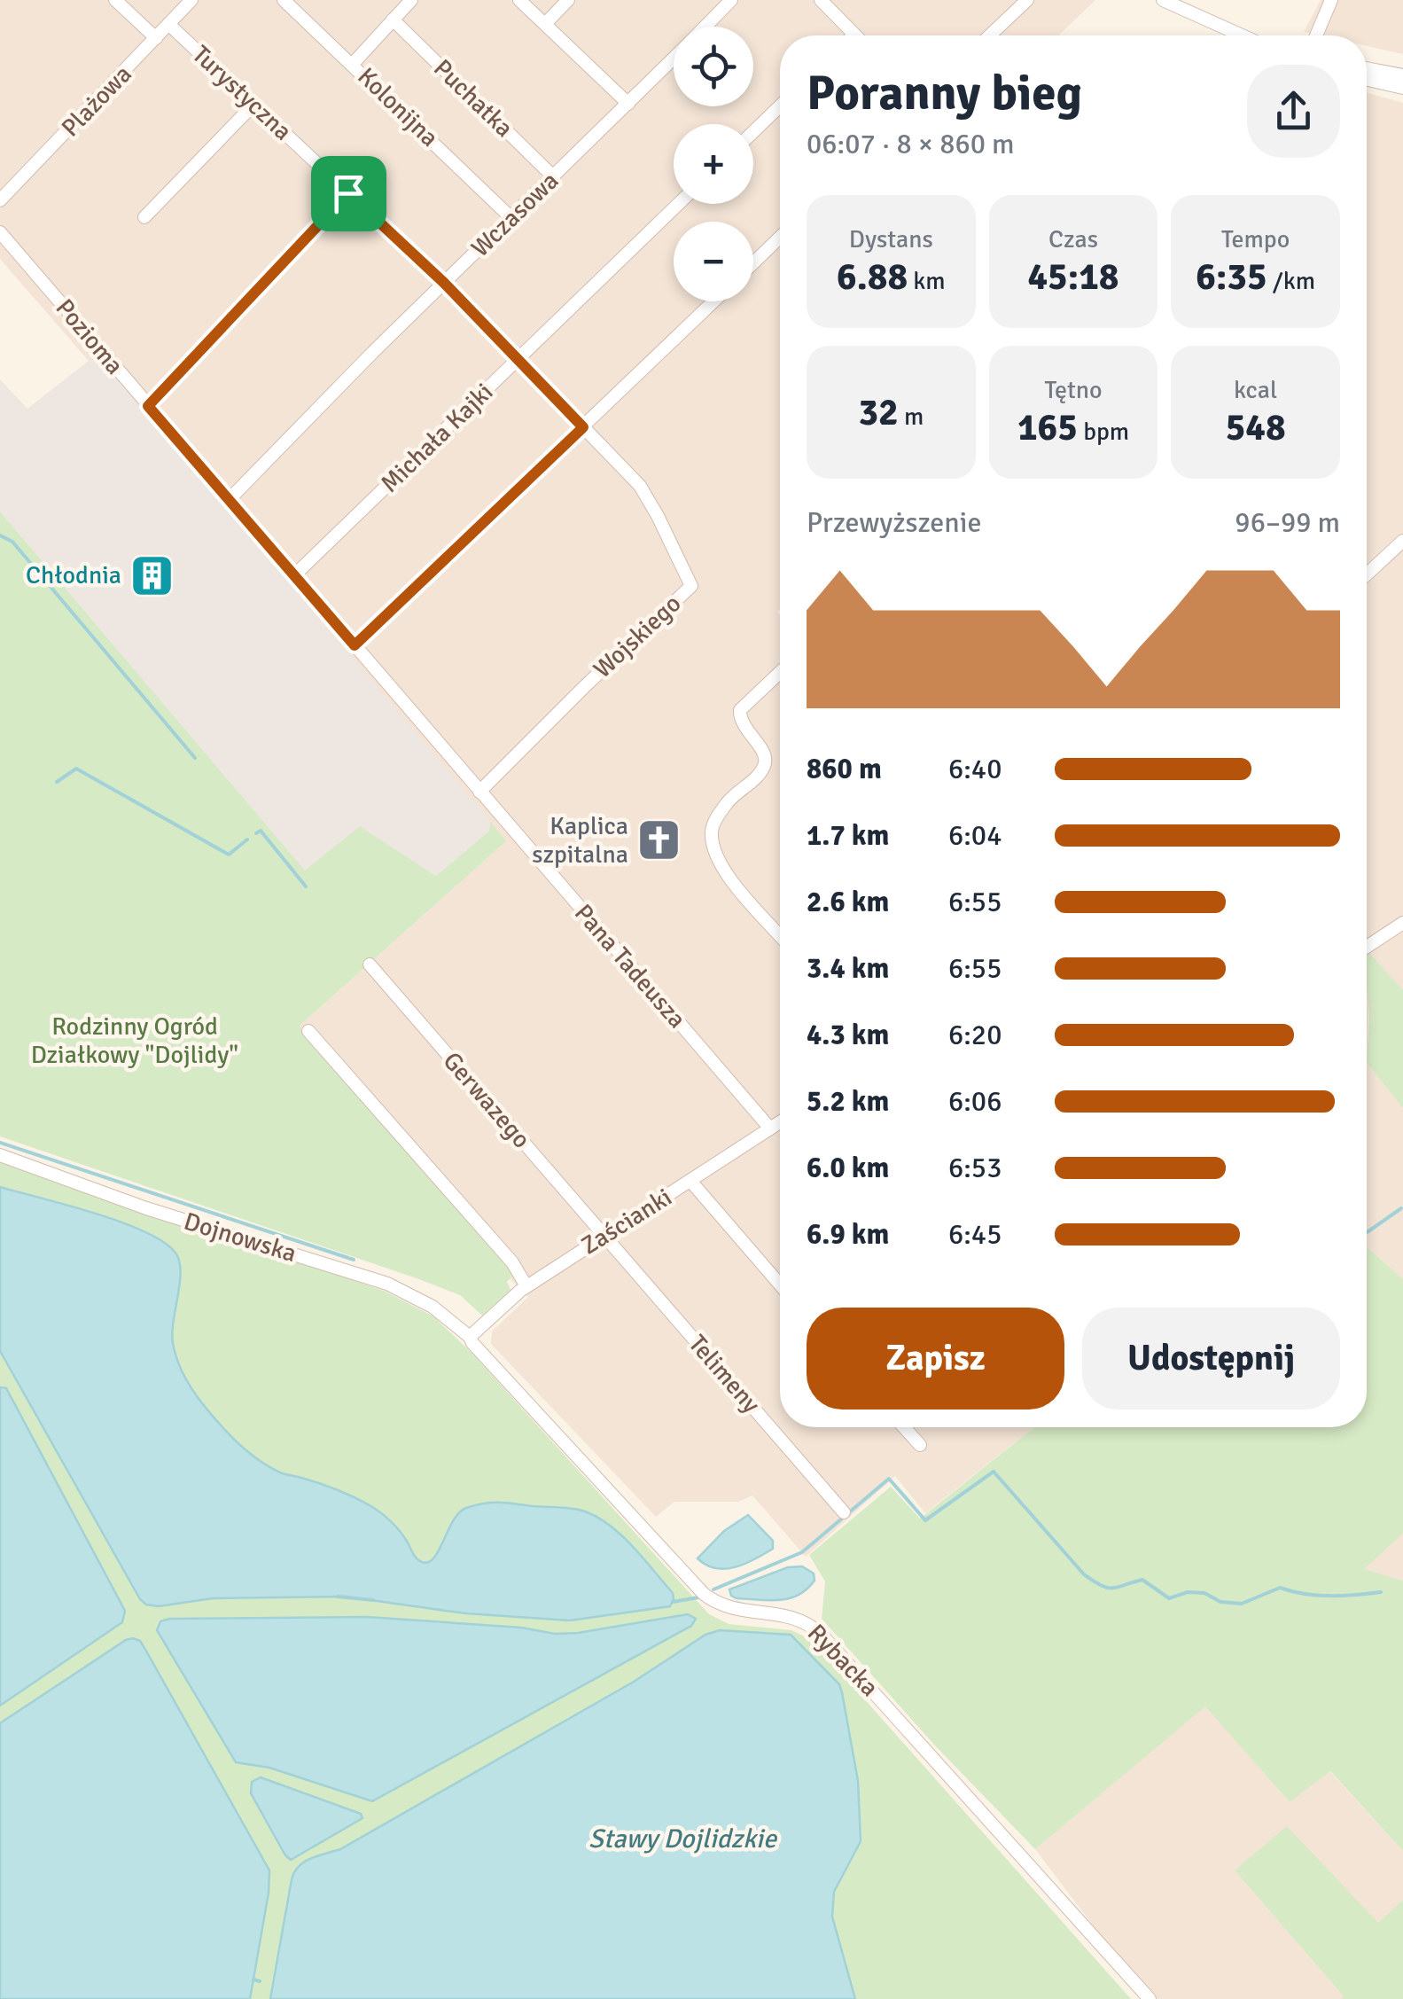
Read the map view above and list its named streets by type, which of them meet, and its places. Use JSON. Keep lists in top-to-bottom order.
{
  "streets": {
    "street": [
      "Turystyczna",
      "Puchatka",
      "Plażowa",
      "Kolonijna",
      "Wczasowa",
      "Pozioma",
      "Michała Kajki",
      "Wojskiego",
      "Pana Tadeusza",
      "Gerwazego",
      "Zaścianki",
      "Dojnowska",
      "Telimeny",
      "Rybacka"
    ]
  },
  "crossings": [
    ["Turystyczna", "Plażowa"],
    ["Turystyczna", "Wczasowa"],
    ["Turystyczna", "Michała Kajki"],
    ["Turystyczna", "Wojskiego"],
    ["Puchatka", "Wczasowa"],
    ["Kolonijna", "Wczasowa"],
    ["Wczasowa", "Pozioma"],
    ["Pozioma", "Michała Kajki"],
    ["Pozioma", "Pana Tadeusza"],
    ["Wojskiego", "Pana Tadeusza"],
    ["Pana Tadeusza", "Zaścianki"],
    ["Gerwazego", "Zaścianki"],
    ["Gerwazego", "Telimeny"],
    ["Zaścianki", "Dojnowska"],
    ["Zaścianki", "Telimeny"],
    ["Zaścianki", "Rybacka"],
    ["Dojnowska", "Rybacka"]
  ],
  "water": ["Stawy Dojlidzkie"],
  "parks": ["Rodzinny Ogród Działkowy \"Dojlidy\""],
  "places": {
    "building": ["Chłodnia"],
    "church": ["Kaplica szpitalna"]
  },
  "page": {
    "map_buttons": ["+", "−"],
    "heading": ["Poranny bieg", "06:07 · 8 × 860 m"],
    "stats": [
      ["Dystans", "6.88 km"],
      ["Czas", "45:18"],
      ["Tempo", "6:35 /km"],
      ["32 m"],
      ["Tętno", "165 bpm"],
      ["kcal", "548"]
    ],
    "chart": ["Przewyższenie", "96–99 m"],
    "list": [
      {
        "name": "860 m",
        "note": "6:40"
      },
      {
        "name": "1.7 km",
        "note": "6:04"
      },
      {
        "name": "2.6 km",
        "note": "6:55"
      },
      {
        "name": "3.4 km",
        "note": "6:55"
      },
      {
        "name": "4.3 km",
        "note": "6:20"
      },
      {
        "name": "5.2 km",
        "note": "6:06"
      },
      {
        "name": "6.0 km",
        "note": "6:53"
      },
      {
        "name": "6.9 km",
        "note": "6:45"
      }
    ],
    "buttons": ["Zapisz", "Udostępnij"]
  }
}
